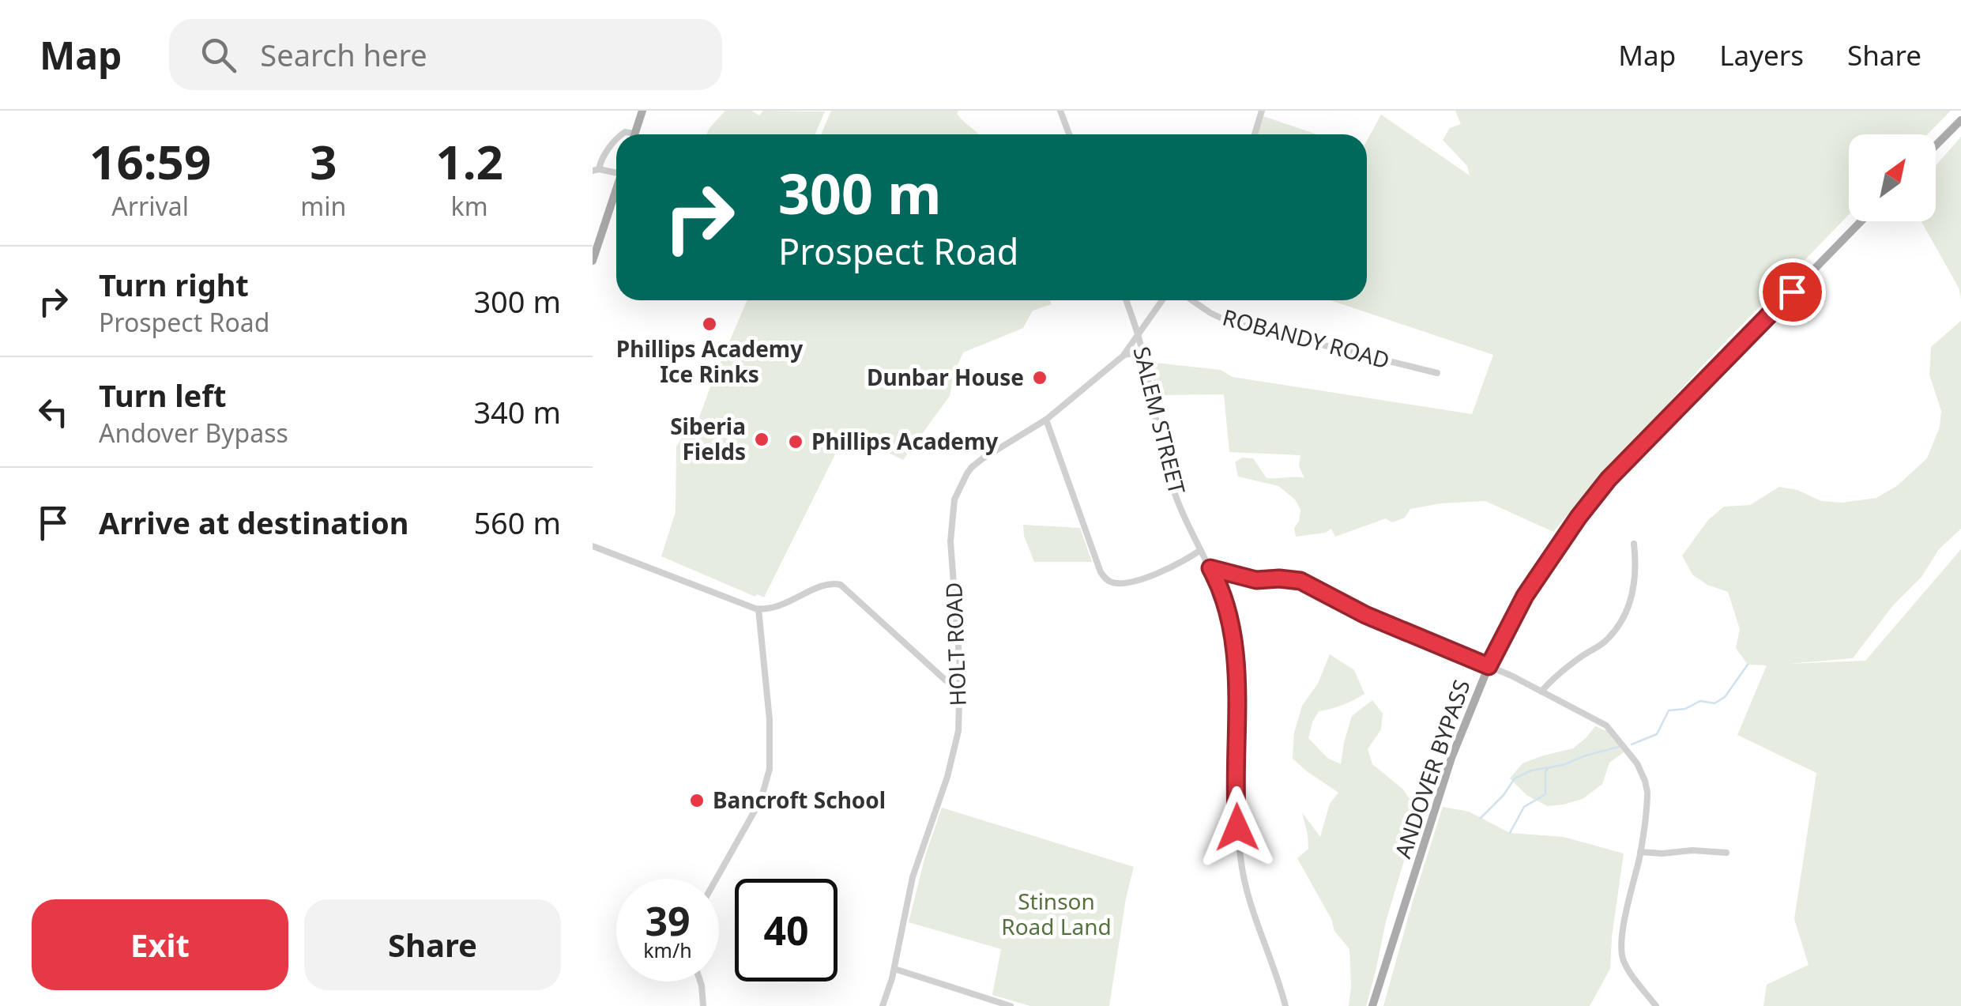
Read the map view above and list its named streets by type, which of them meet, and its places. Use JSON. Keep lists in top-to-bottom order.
{
  "streets": {
    "main road": ["ANDOVER BYPASS"],
    "street": ["ROBANDY ROAD", "SALEM STREET", "HOLT ROAD"]
  },
  "crossings": [
    ["SALEM STREET", "HOLT ROAD"]
  ],
  "parks": ["Stinson Road Land"],
  "places": [
    "Phillips Academy Ice Rinks",
    "Dunbar House",
    "Siberia Fields",
    "Phillips Academy",
    "Bancroft School"
  ],
  "north": "top right",
  "page": {
    "header": "Map",
    "search": "Search here",
    "nav": ["Map", "Layers", "Share"],
    "eta": [
      "16:59",
      "Arrival",
      "3",
      "min",
      "1.2",
      "km"
    ],
    "turn": ["300 m", "Prospect Road"],
    "list": [
      {
        "name": "Turn right",
        "note": "Prospect Road",
        "value": "300 m"
      },
      {
        "name": "Turn left",
        "note": "Andover Bypass",
        "value": "340 m"
      },
      {
        "name": "Arrive at destination",
        "value": "560 m"
      }
    ],
    "speed": "39 km/h",
    "limit": "40",
    "buttons": ["Exit", "Share"]
  }
}
